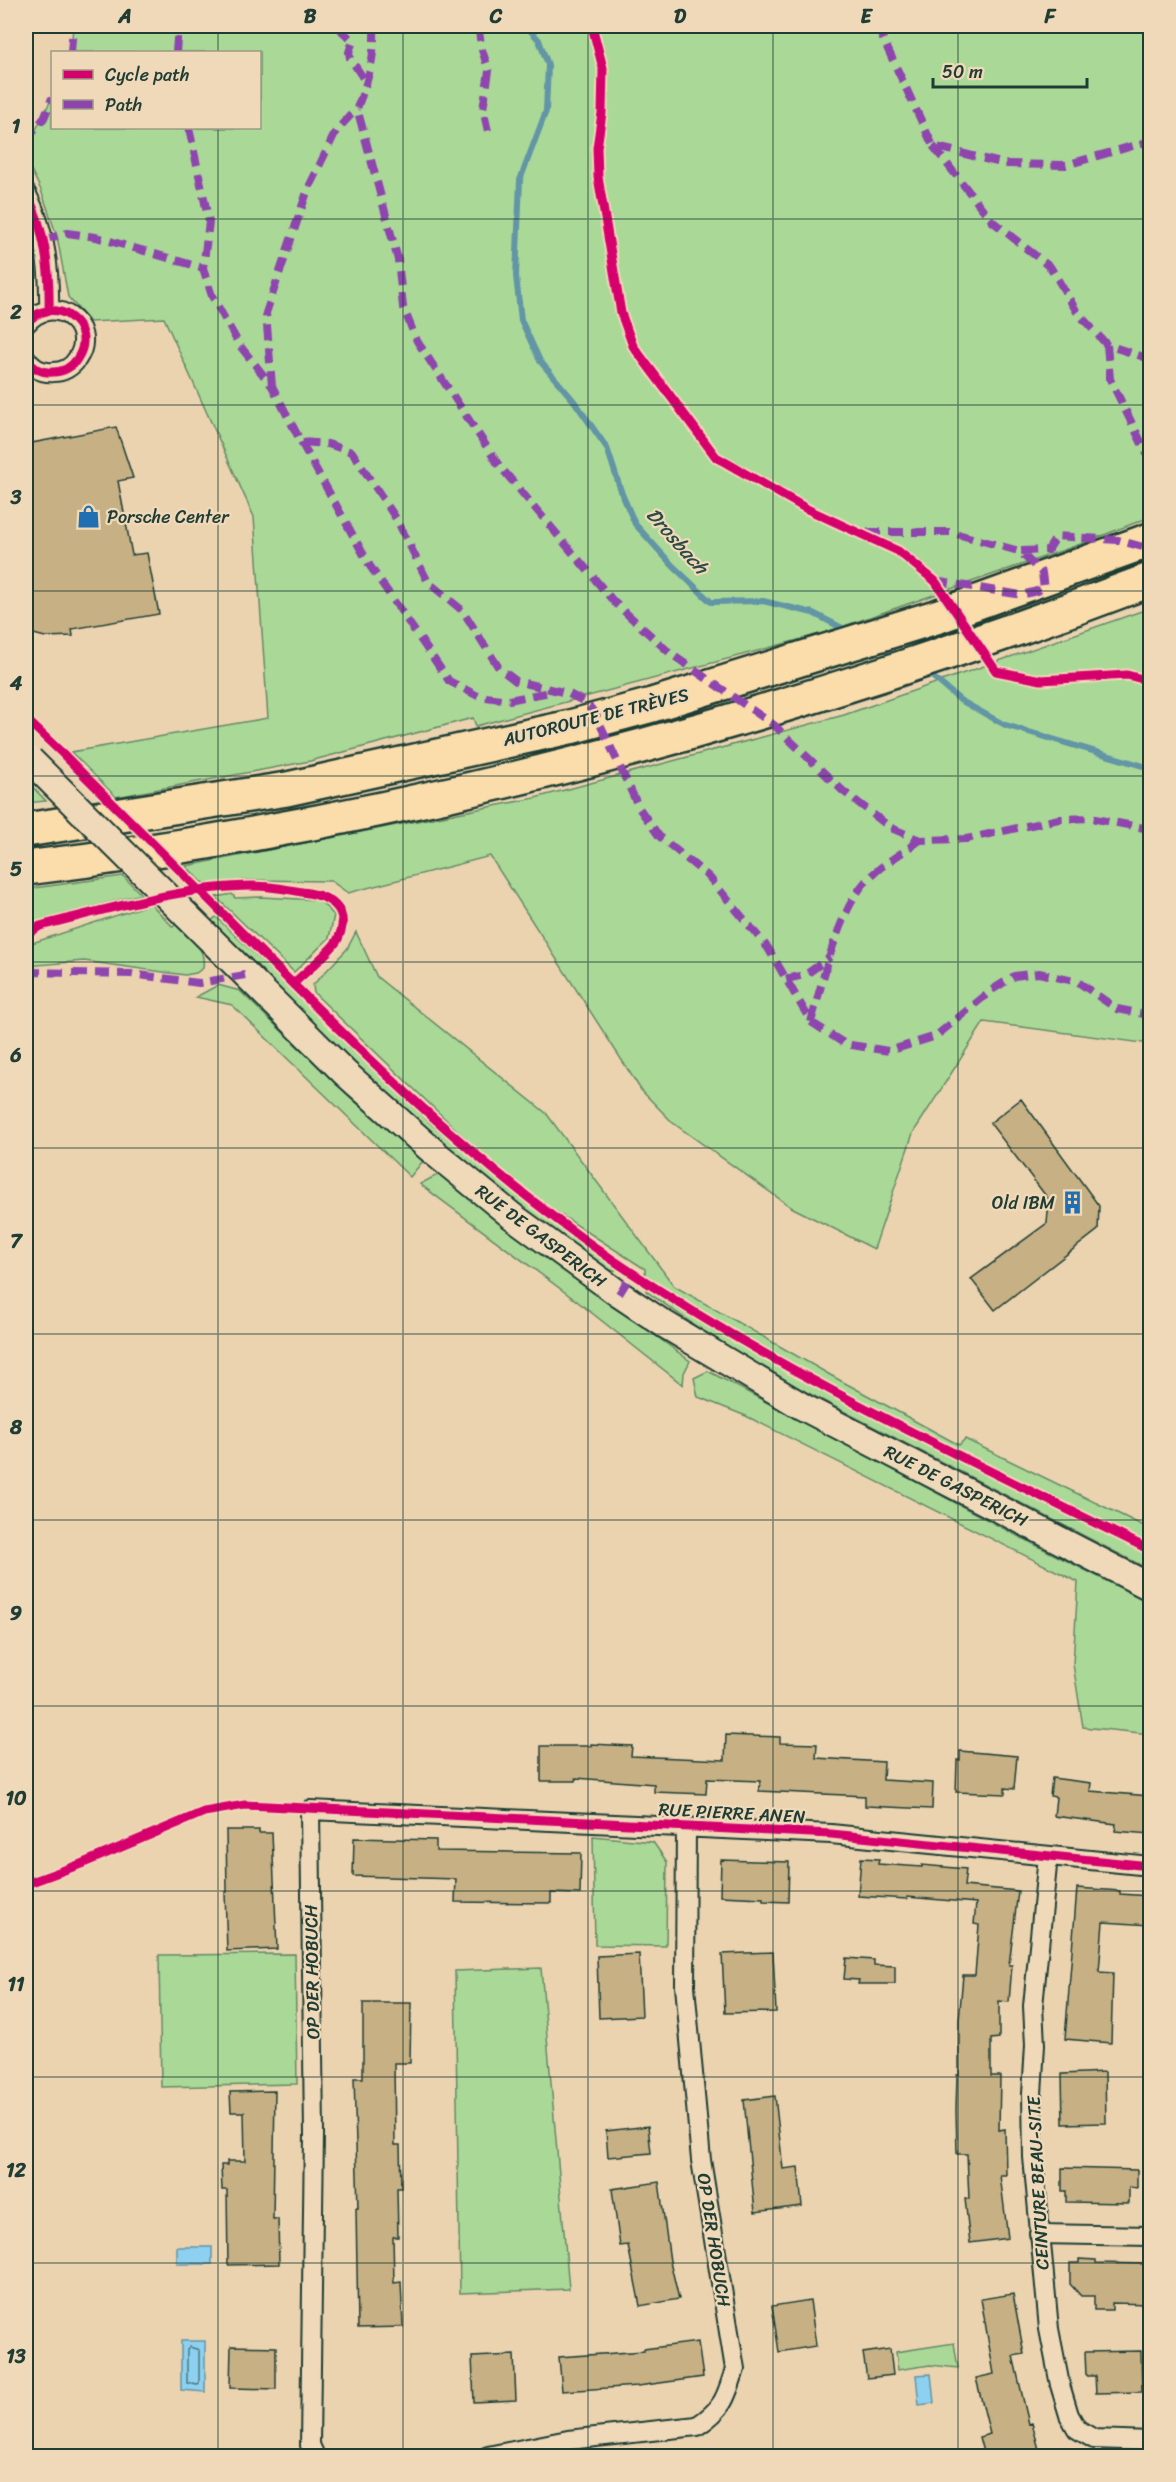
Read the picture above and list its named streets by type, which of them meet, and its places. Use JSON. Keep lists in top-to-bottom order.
{
  "streets": {
    "highway": ["AUTOROUTE DE TRÈVES"],
    "main road": ["RUE DE GASPERICH"],
    "street": ["RUE PIERRE ANEN", "OP DER HOBUCH", "CEINTURE BEAU-SITE"]
  },
  "crossings": [
    ["RUE PIERRE ANEN", "OP DER HOBUCH"],
    ["RUE PIERRE ANEN", "CEINTURE BEAU-SITE"]
  ],
  "water": ["Drosbach"],
  "places": {
    "shop": ["Porsche Center"],
    "building": ["Old IBM"]
  },
  "legend": ["Cycle path", "Path"],
  "scale_bar": "50 m",
  "grid": {
    "columns": [
      "A",
      "B",
      "C",
      "D",
      "E",
      "F"
    ],
    "rows": [
      "1",
      "2",
      "3",
      "4",
      "5",
      "6",
      "7",
      "8",
      "9",
      "10",
      "11",
      "12",
      "13"
    ]
  }
}
